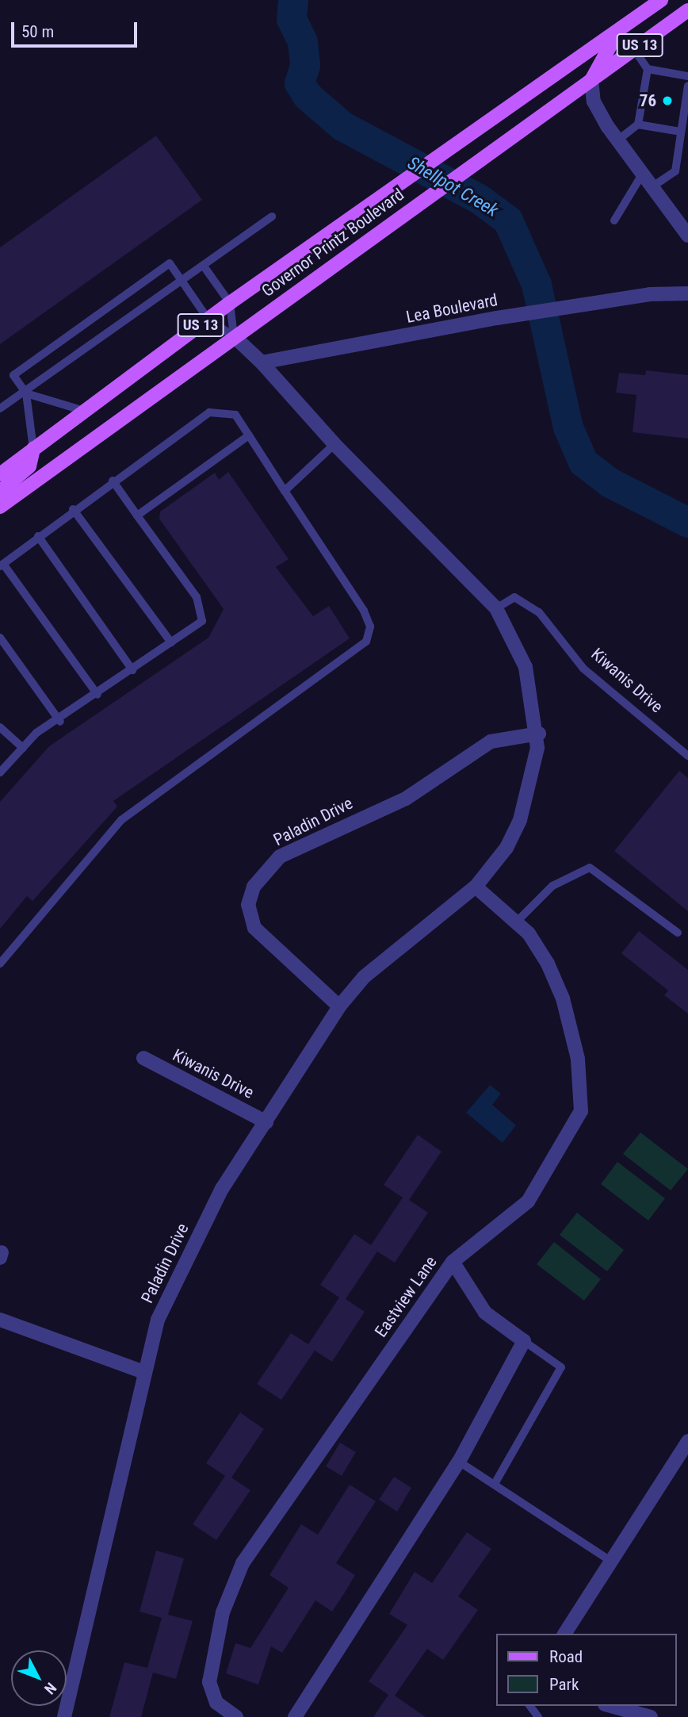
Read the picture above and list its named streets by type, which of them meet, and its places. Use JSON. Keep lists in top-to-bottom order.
{
  "streets": {
    "main road": ["US 13", "Governor Printz Boulevard"],
    "street": [
      "Lea Boulevard",
      "Kiwanis Drive",
      "Paladin Drive",
      "Eastview Lane"
    ]
  },
  "crossings": [
    ["Lea Boulevard", "Paladin Drive"],
    ["Kiwanis Drive", "Paladin Drive"],
    ["Paladin Drive", "Eastview Lane"]
  ],
  "water": ["Shellpot Creek"],
  "places": ["76"],
  "legend": ["Road", "Park"],
  "scale_bar": "50 m",
  "north": "bottom right"
}
